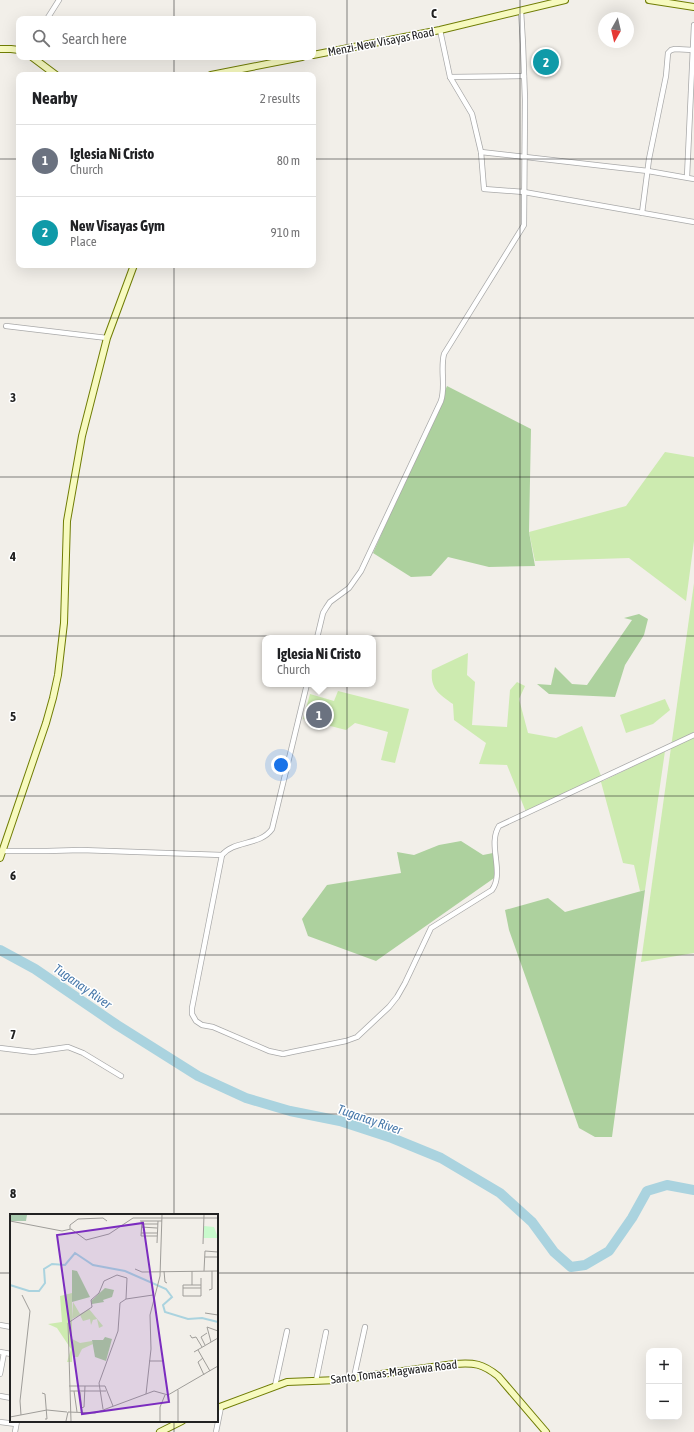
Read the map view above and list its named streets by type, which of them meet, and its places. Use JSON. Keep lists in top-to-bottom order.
{
  "streets": {
    "main road": ["Menzi-New Visayas Road", "Santo Tomas-Magwawa Road"]
  },
  "water": ["Tuganay River"],
  "north": "bottom",
  "page": {
    "search": "Search here",
    "pins": ["2", "1"],
    "heading": ["Nearby", "2 results"],
    "list": [
      {
        "mark": "1",
        "name": "Iglesia Ni Cristo",
        "note": "Church",
        "value": "80 m"
      },
      {
        "mark": "2",
        "name": "New Visayas Gym",
        "note": "Place",
        "value": "910 m"
      }
    ],
    "popup": ["Iglesia Ni Cristo", "Church"],
    "map_buttons": ["+", "−"]
  },
  "grid": {
    "columns": ["C"],
    "rows": [
      "3",
      "4",
      "5",
      "6",
      "7",
      "8"
    ]
  }
}
